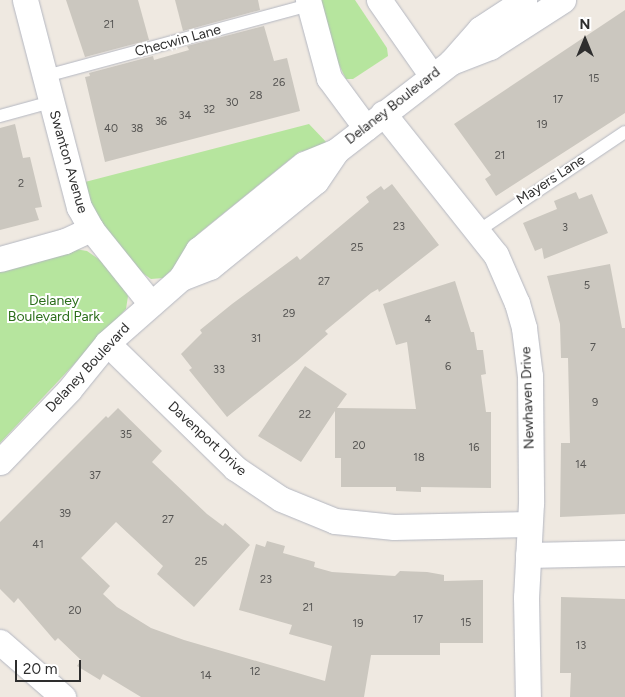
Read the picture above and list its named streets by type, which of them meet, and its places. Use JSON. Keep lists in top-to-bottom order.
{
  "streets": {
    "street": [
      "Delaney Boulevard",
      "Swanton Avenue",
      "Newhaven Drive",
      "Davenport Drive"
    ],
    "lane": ["Checwin Lane", "Mayers Lane"]
  },
  "crossings": [
    ["Checwin Lane", "Swanton Avenue"],
    ["Checwin Lane", "Newhaven Drive"],
    ["Delaney Boulevard", "Swanton Avenue"],
    ["Delaney Boulevard", "Newhaven Drive"],
    ["Delaney Boulevard", "Davenport Drive"],
    ["Mayers Lane", "Newhaven Drive"],
    ["Newhaven Drive", "Davenport Drive"]
  ],
  "parks": ["Delaney Boulevard Park"],
  "house_numbers": [
    "21",
    "15",
    "26",
    "28",
    "17",
    "30",
    "32",
    "34",
    "36",
    "19",
    "40",
    "38",
    "21",
    "2",
    "23",
    "3",
    "25",
    "27",
    "5",
    "29",
    "4",
    "31",
    "7",
    "6",
    "33",
    "9",
    "22",
    "35",
    "20",
    "16",
    "18",
    "14",
    "37",
    "39",
    "27",
    "41",
    "25",
    "23",
    "21",
    "20",
    "17",
    "15",
    "19",
    "13",
    "12",
    "14"
  ],
  "scale_bar": "20 m",
  "north": "top"
}
